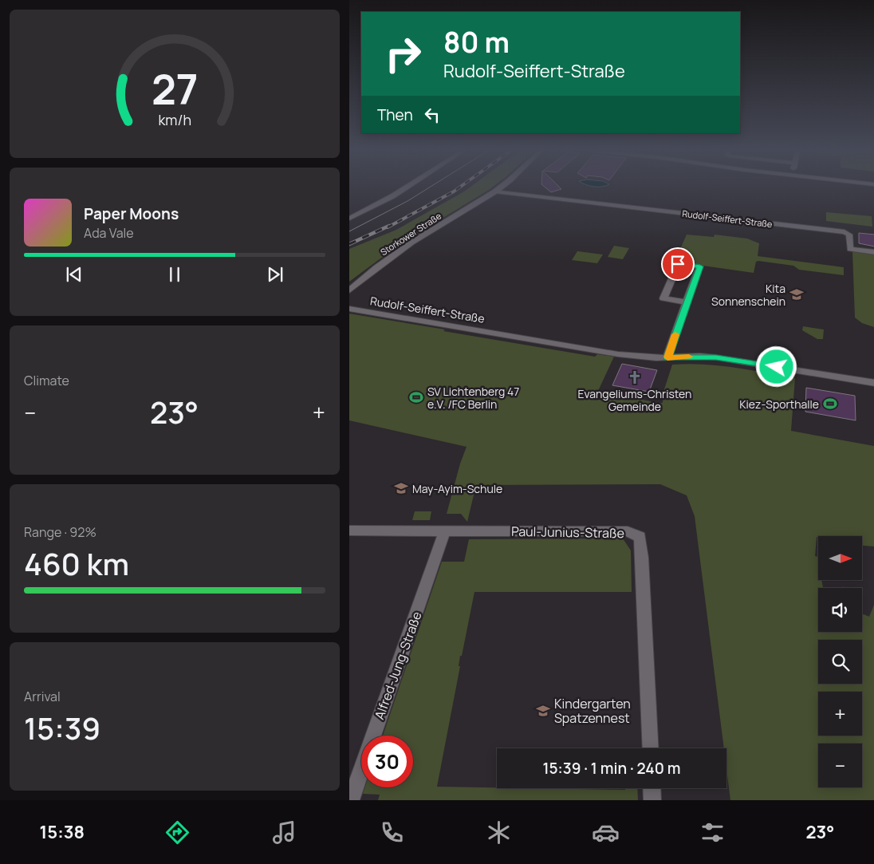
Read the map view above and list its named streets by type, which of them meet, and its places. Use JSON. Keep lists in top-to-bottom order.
{
  "streets": {
    "street": [
      "Rudolf-Seiffert-Straße",
      "Storkower Straße",
      "Paul-Junius-Straße",
      "Alfred-Jung-Straße"
    ]
  },
  "crossings": [
    ["Rudolf-Seiffert-Straße", "Storkower Straße"],
    ["Paul-Junius-Straße", "Alfred-Jung-Straße"]
  ],
  "places": {
    "school or university": ["Kita Sonnenschein", "May-Ayim-Schule", "Kindergarten Spatzennest"],
    "church": ["Evangeliums-Christen Gemeinde"],
    "sports": ["SV Lichtenberg 47 e.V. /FC Berlin", "Kiez-Sporthalle"]
  },
  "north": "right",
  "page": {
    "turn": ["80 m", "Rudolf-Seiffert-Straße"],
    "then": "Then",
    "song": ["Paper Moons", "Ada Vale"],
    "tile": [
      "Climate",
      ["Range · 92%", "460 km"],
      ["Arrival", "15:39"]
    ],
    "heat": ["−", "23°", "+"],
    "map_buttons": ["+", "−"],
    "limit": "30",
    "trip": "15:39 · 1 min · 240 m",
    "tabs": ["15:38", "23°"],
    "gauge": ["27", "km/h"]
  }
}
